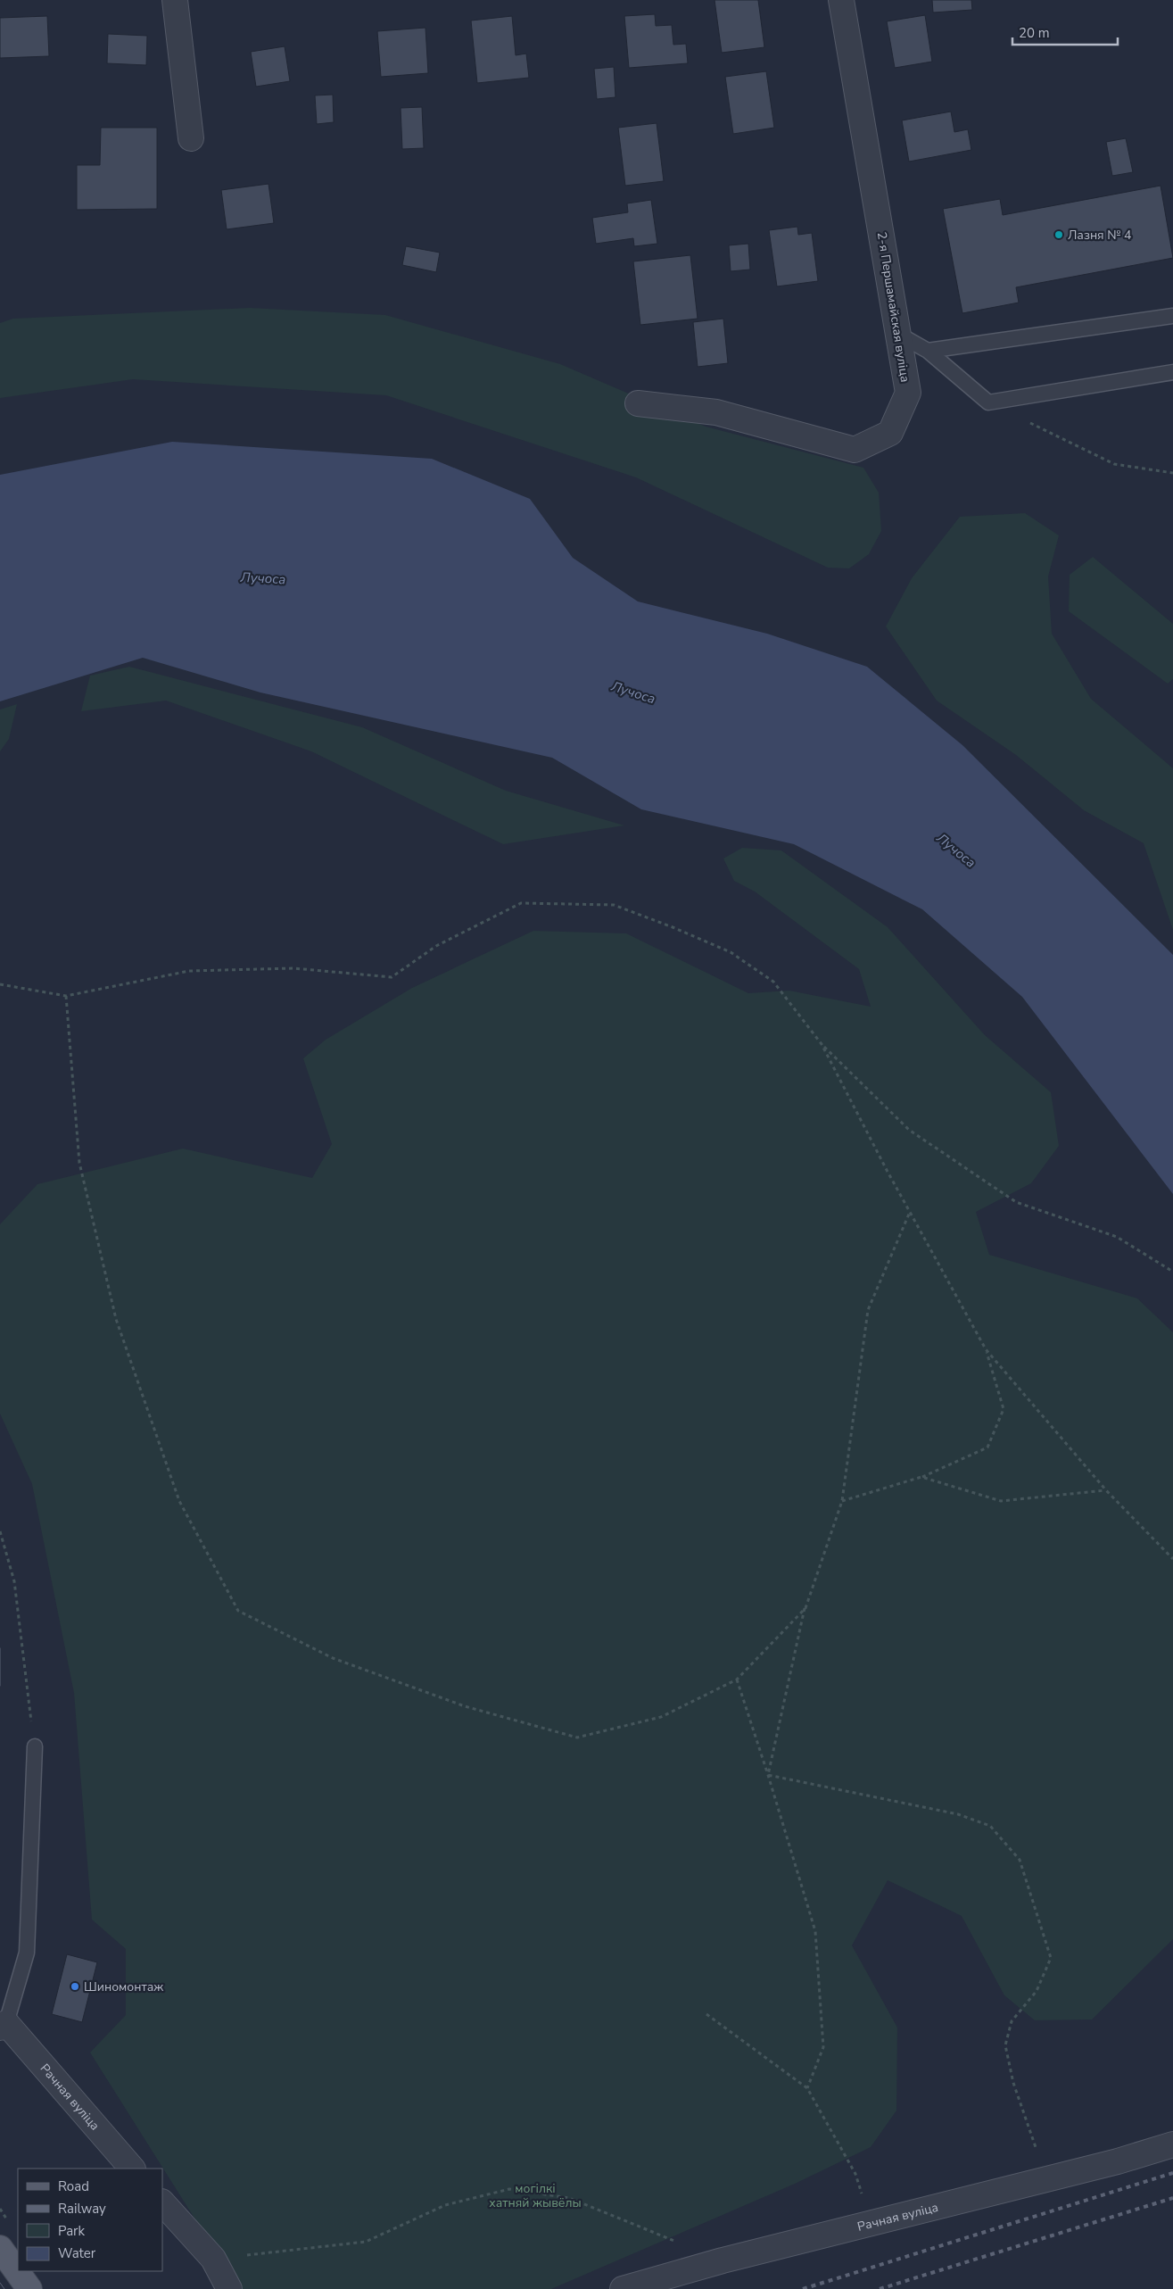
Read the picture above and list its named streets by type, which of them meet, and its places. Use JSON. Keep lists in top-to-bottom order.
{
  "streets": {
    "street": ["2-я Першамайская вуліца", "Рачная вуліца"]
  },
  "water": ["Лучоса"],
  "parks": ["могілкі хатняй жывёлы"],
  "places": ["Лазня № 4", "Шиномонтаж"],
  "legend": [
    "Road",
    "Railway",
    "Park",
    "Water"
  ],
  "scale_bar": "20 m"
}
